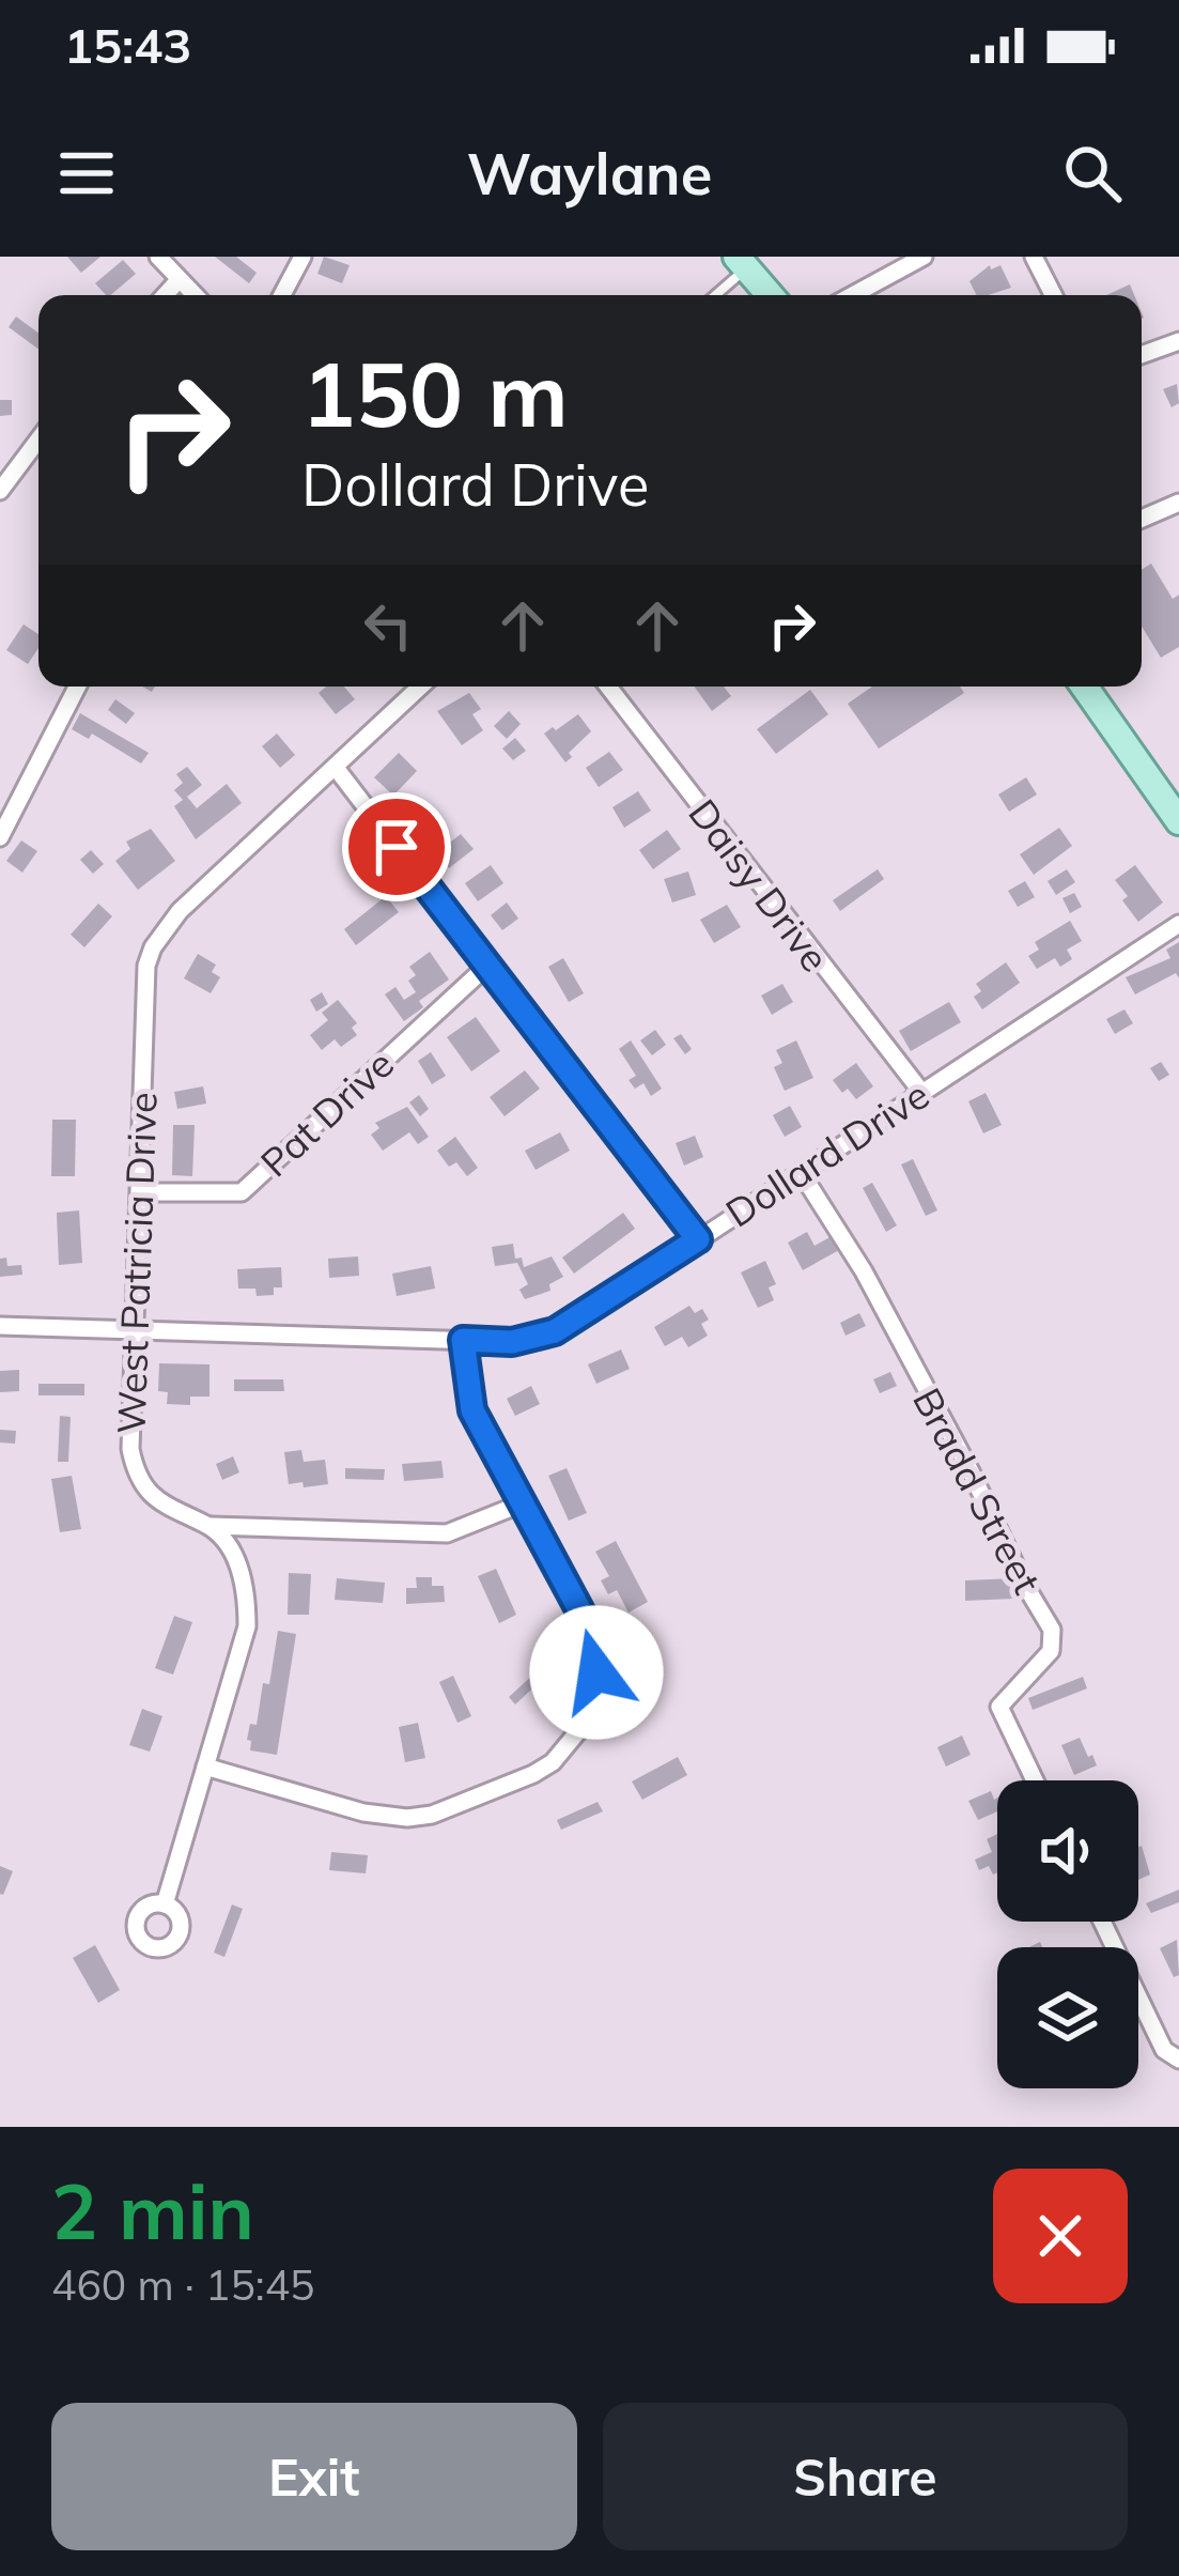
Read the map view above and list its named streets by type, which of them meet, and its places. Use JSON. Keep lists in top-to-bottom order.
{
  "streets": {
    "street": [
      "Daisy Drive",
      "Pat Drive",
      "Dollard Drive",
      "West Patricia Drive",
      "Bradd Street"
    ]
  },
  "crossings": [
    ["Daisy Drive", "Dollard Drive"],
    ["Pat Drive", "West Patricia Drive"],
    ["Dollard Drive", "West Patricia Drive"],
    ["Dollard Drive", "Bradd Street"]
  ],
  "page": {
    "status": "15:43",
    "header": "Waylane",
    "turn": ["150 m", "Dollard Drive"],
    "heading": ["2 min", "460 m · 15:45"],
    "buttons": ["Exit", "Share"]
  }
}
